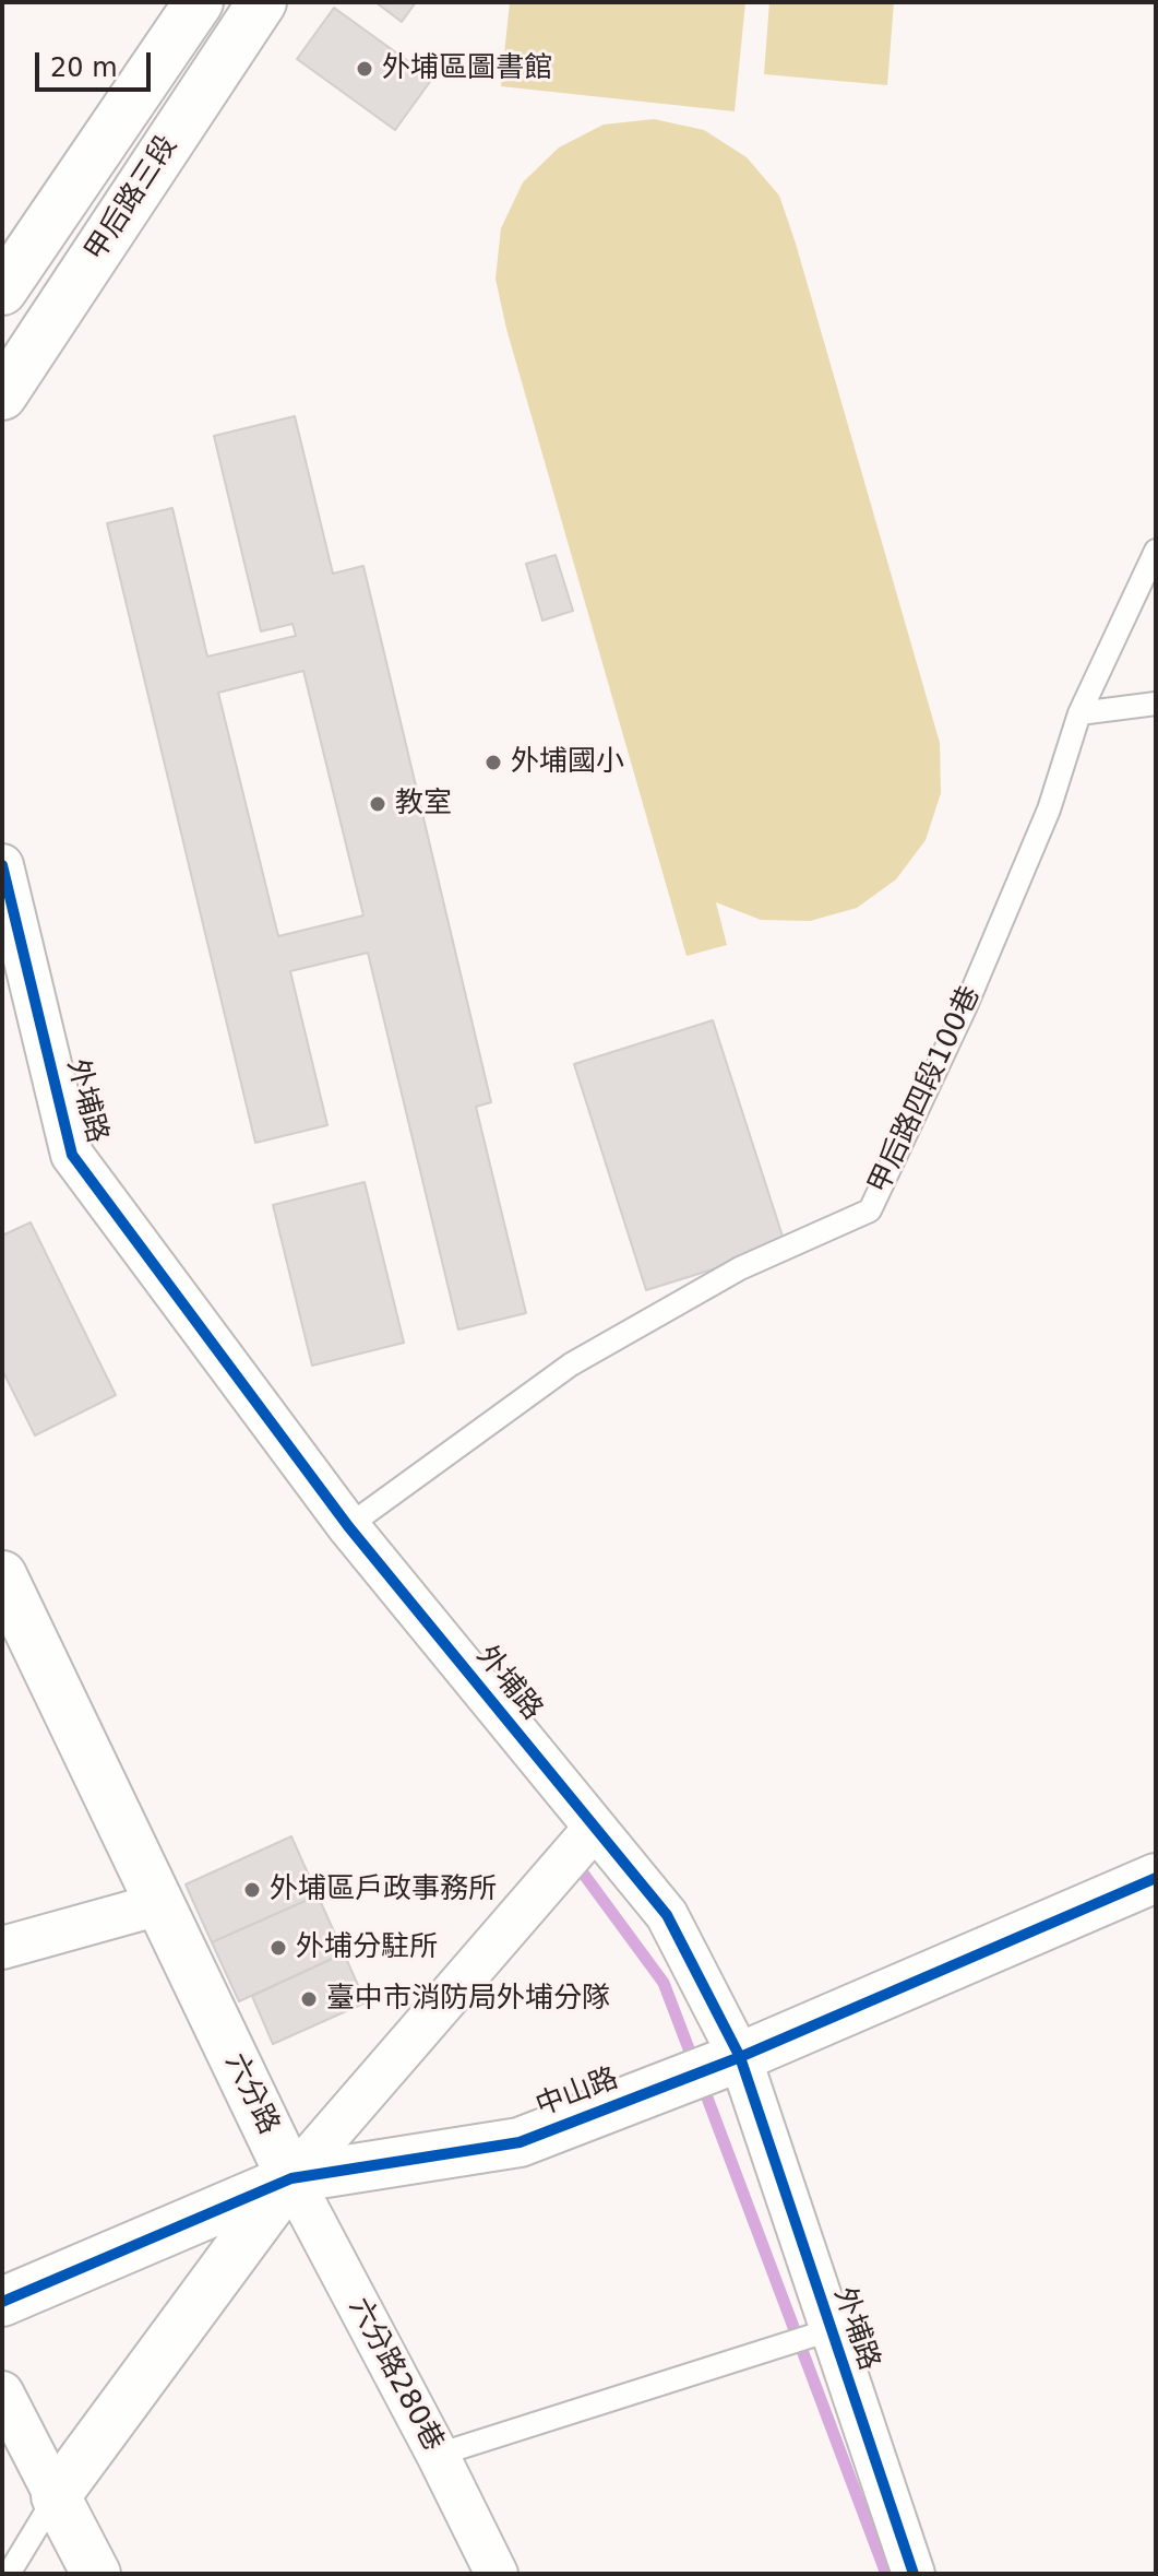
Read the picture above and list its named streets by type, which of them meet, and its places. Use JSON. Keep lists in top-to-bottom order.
{
  "streets": {
    "street": [
      "甲后路三段",
      "外埔路",
      "中山路",
      "六分路",
      "六分路280巷"
    ],
    "lane": ["甲后路四段100巷"]
  },
  "crossings": [
    ["甲后路四段100巷", "外埔路"],
    ["外埔路", "中山路"],
    ["中山路", "六分路"],
    ["中山路", "六分路280巷"],
    ["六分路", "六分路280巷"]
  ],
  "places": [
    "外埔區圖書館",
    "外埔國小",
    "教室",
    "外埔區戶政事務所",
    "外埔分駐所",
    "臺中市消防局外埔分隊"
  ],
  "scale_bar": "20 m"
}
